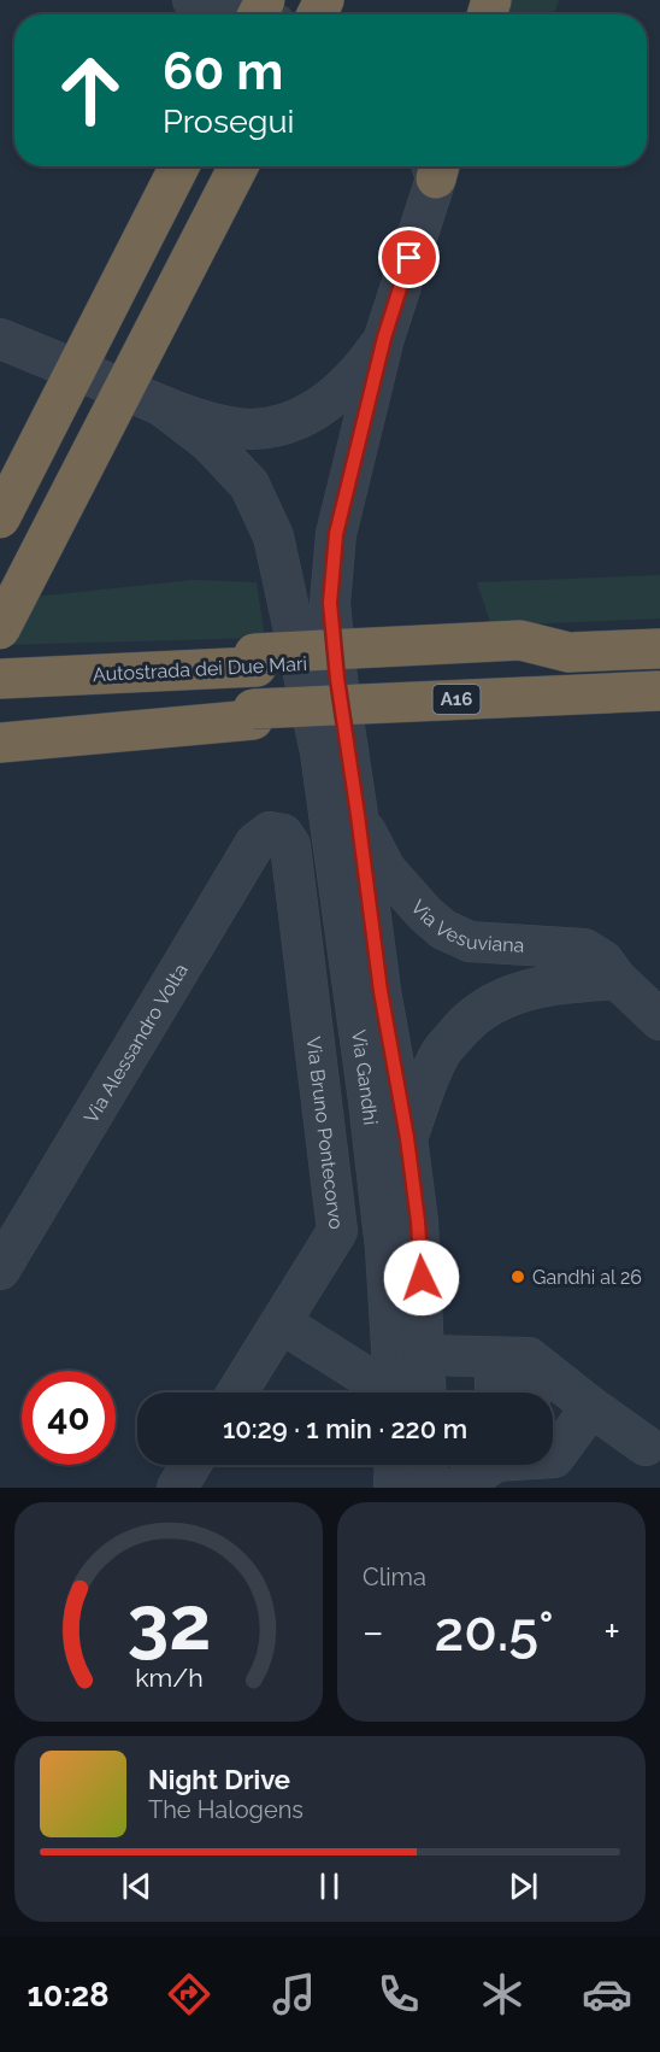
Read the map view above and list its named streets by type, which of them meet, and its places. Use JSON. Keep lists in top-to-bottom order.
{
  "streets": {
    "highway": ["Autostrada dei Due Mari", "A16"],
    "street": [
      "Via Vesuviana",
      "Via Alessandro Volta",
      "Via Gandhi",
      "Via Bruno Pontecorvo"
    ]
  },
  "crossings": [
    ["Via Vesuviana", "Via Gandhi"],
    ["Via Alessandro Volta", "Via Bruno Pontecorvo"]
  ],
  "places": ["Gandhi al 26"],
  "page": {
    "turn": ["60 m", "Prosegui"],
    "limit": "40",
    "trip": "10:29 · 1 min · 220 m",
    "tile": "Clima",
    "heat": ["−", "20.5°", "+"],
    "song": ["Night Drive", "The Halogens"],
    "tabs": "10:28",
    "gauge": ["32", "km/h"]
  }
}
